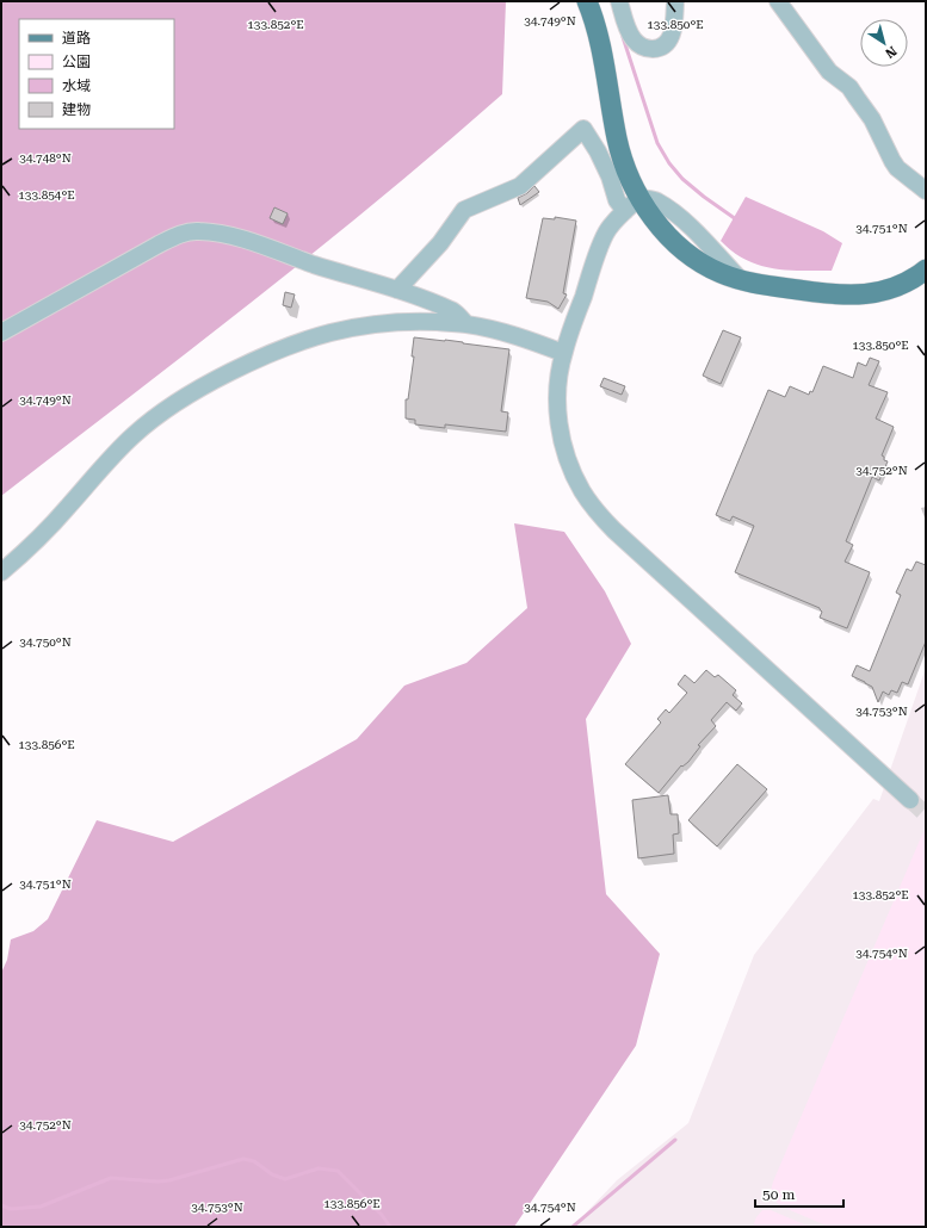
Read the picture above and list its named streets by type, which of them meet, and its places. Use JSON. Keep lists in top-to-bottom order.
{
  "legend": [
    "道路",
    "公園",
    "水域",
    "建物"
  ],
  "scale_bar": "50 m",
  "north": "bottom right",
  "coordinates": [
    "34.749°N",
    "133.852°E",
    "133.850°E",
    "34.748°N",
    "133.854°E",
    "34.751°N",
    "34.752°N",
    "34.750°N",
    "34.753°N",
    "133.856°E",
    "34.754°N"
  ]
}
